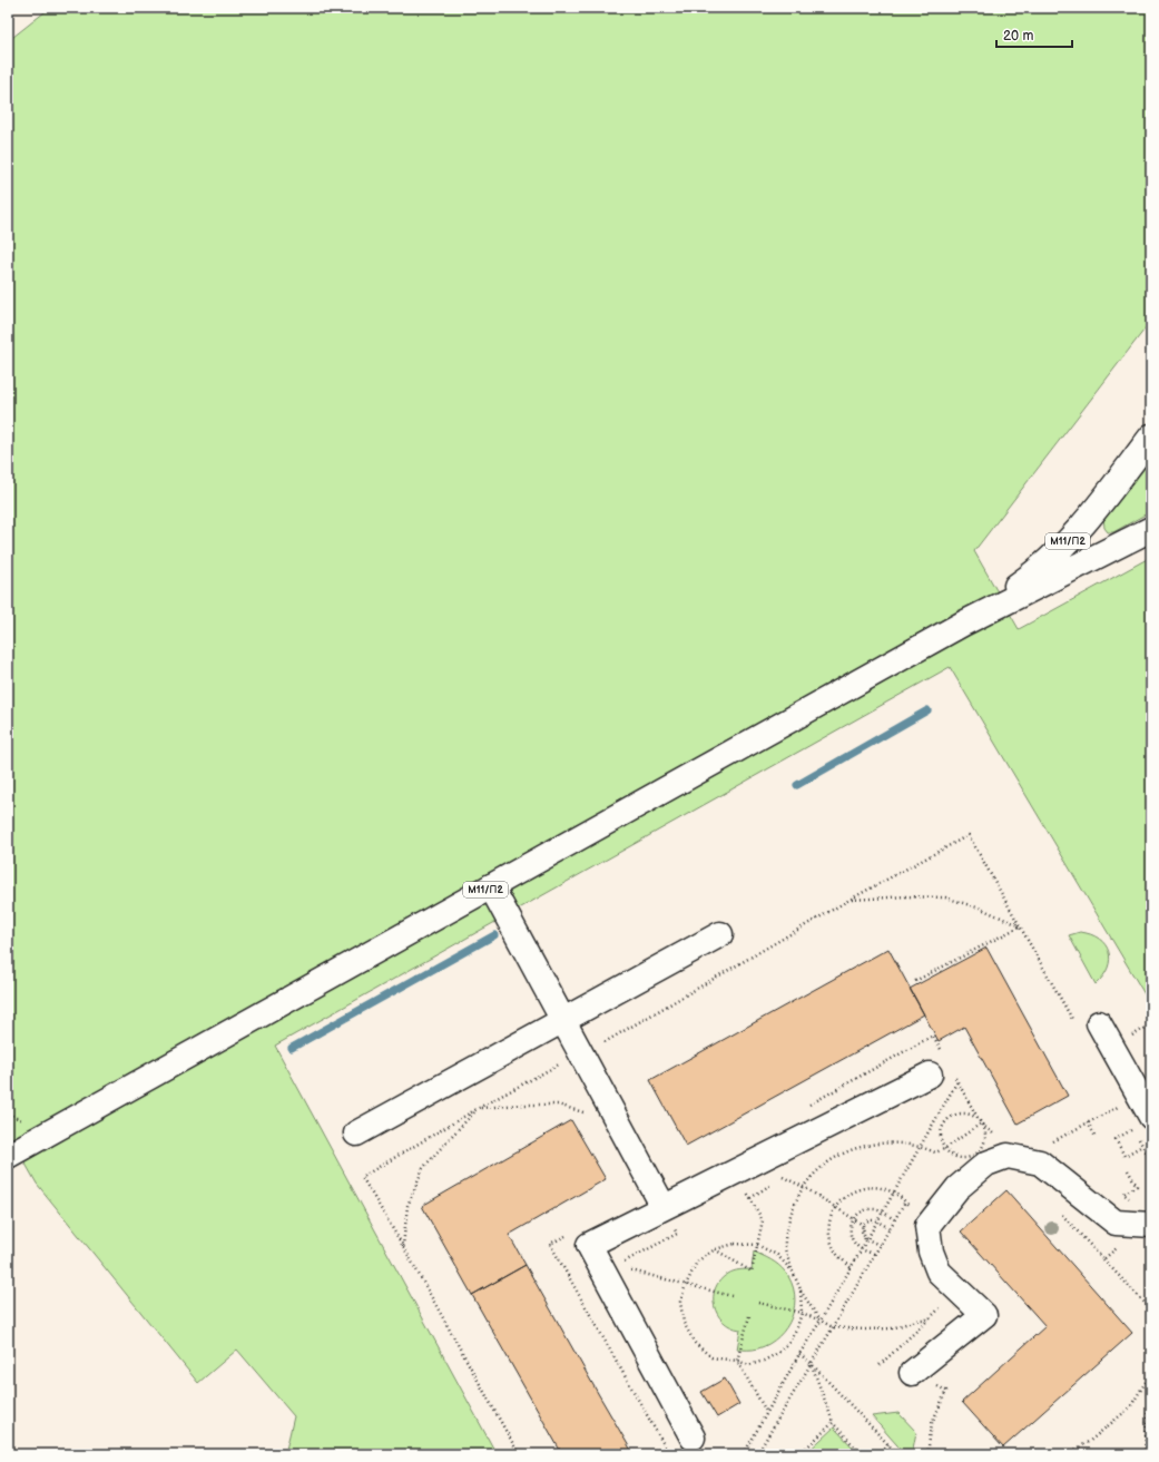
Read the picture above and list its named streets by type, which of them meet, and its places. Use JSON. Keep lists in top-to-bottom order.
{
  "streets": {
    "main road": ["М11/П2"]
  },
  "scale_bar": "20 m"
}
